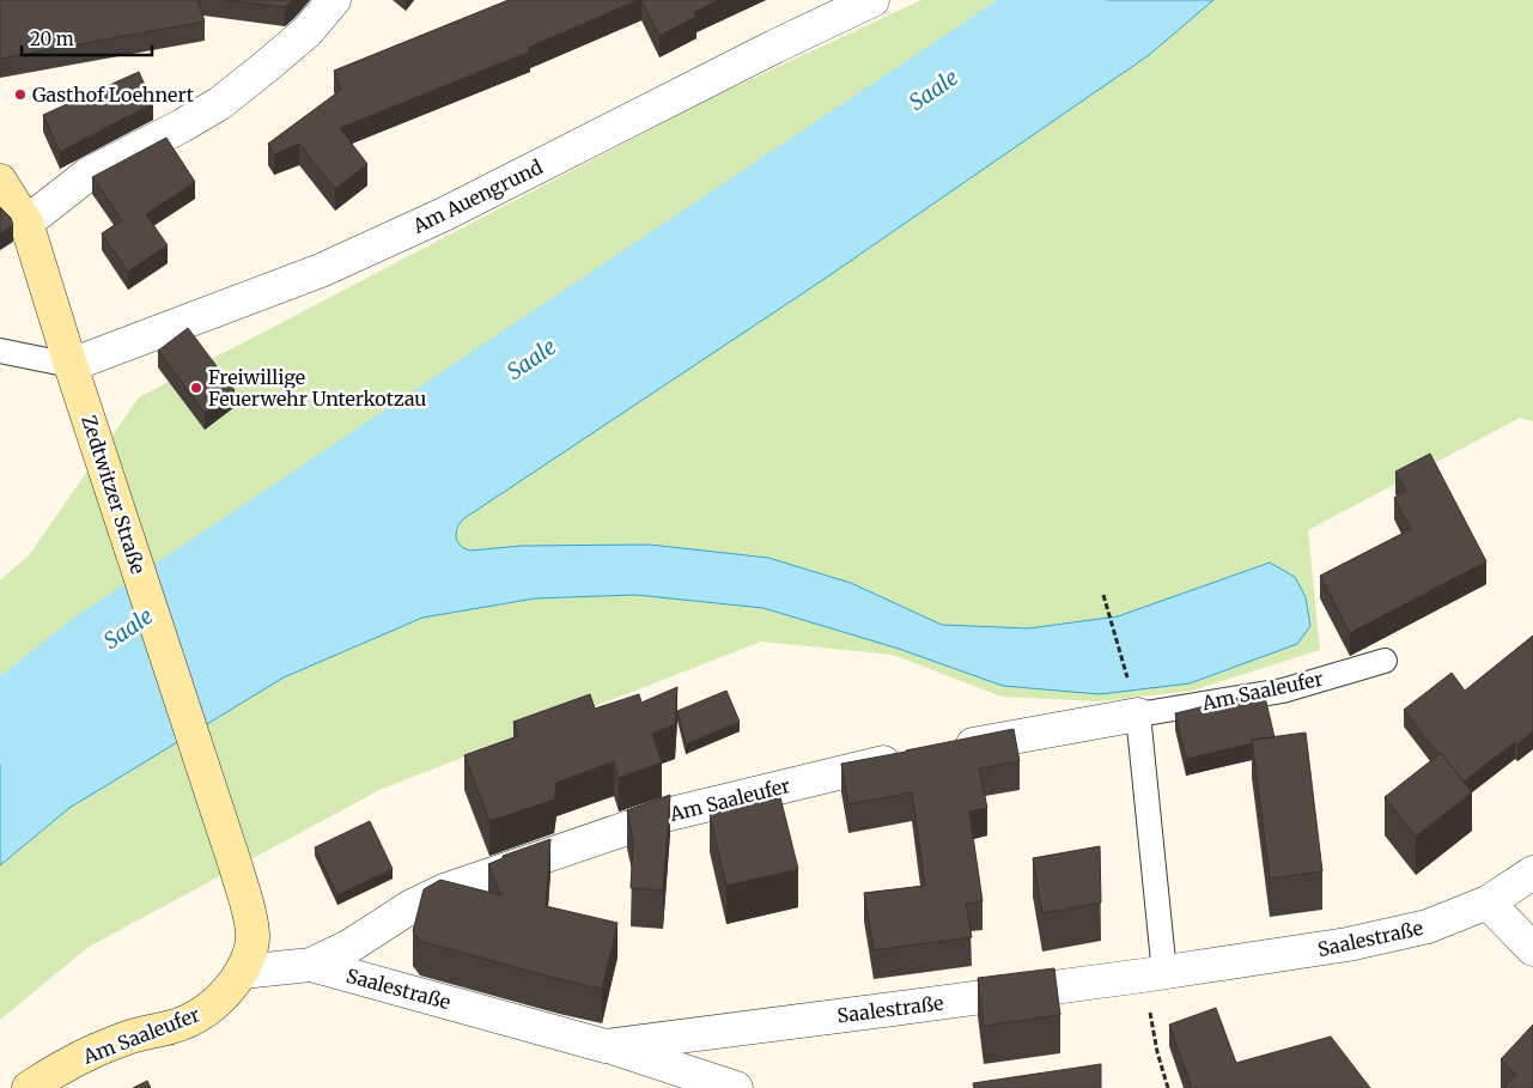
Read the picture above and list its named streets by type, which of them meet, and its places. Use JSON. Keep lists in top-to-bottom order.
{
  "streets": {
    "street": [
      "Am Auengrund",
      "Zedtwitzer Straße",
      "Am Saaleufer",
      "Saalestraße"
    ]
  },
  "crossings": [
    ["Am Auengrund", "Zedtwitzer Straße"],
    ["Zedtwitzer Straße", "Am Saaleufer"],
    ["Am Saaleufer", "Saalestraße"]
  ],
  "water": ["Saale"],
  "places": ["Gasthof Loehnert", "Freiwillige Feuerwehr Unterkotzau"],
  "scale_bar": "20 m"
}
